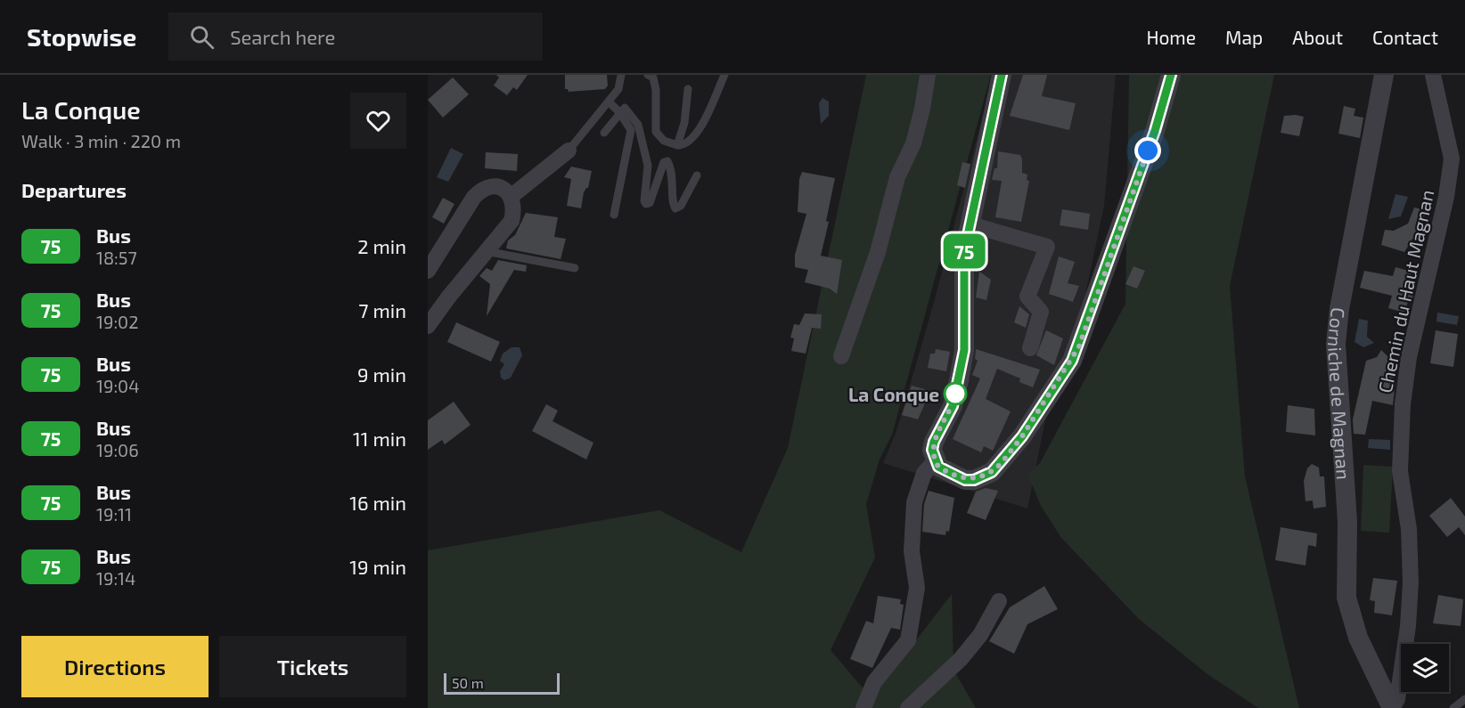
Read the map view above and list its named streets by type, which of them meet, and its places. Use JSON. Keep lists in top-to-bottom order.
{
  "streets": {
    "street": ["Chemin du Haut Magnan", "Corniche de Magnan"]
  },
  "crossings": [
    ["Chemin du Haut Magnan", "Corniche de Magnan"]
  ],
  "places": ["La Conque"],
  "lines": ["bus line 75"],
  "scale_bar": "50 m",
  "page": {
    "header": "Stopwise",
    "search": "Search here",
    "nav": [
      "Home",
      "Map",
      "About",
      "Contact"
    ],
    "heading": [
      ["La Conque", "Walk · 3 min · 220 m"],
      "Departures"
    ],
    "on_map": "75",
    "list": [
      {
        "mark": "75",
        "name": "Bus",
        "note": "18:57",
        "value": "2 min"
      },
      {
        "mark": "75",
        "name": "Bus",
        "note": "19:02",
        "value": "7 min"
      },
      {
        "mark": "75",
        "name": "Bus",
        "note": "19:04",
        "value": "9 min"
      },
      {
        "mark": "75",
        "name": "Bus",
        "note": "19:06",
        "value": "11 min"
      },
      {
        "mark": "75",
        "name": "Bus",
        "note": "19:11",
        "value": "16 min"
      },
      {
        "mark": "75",
        "name": "Bus",
        "note": "19:14",
        "value": "19 min"
      }
    ],
    "buttons": ["Directions", "Tickets"],
    "scale": "50 m"
  }
}
